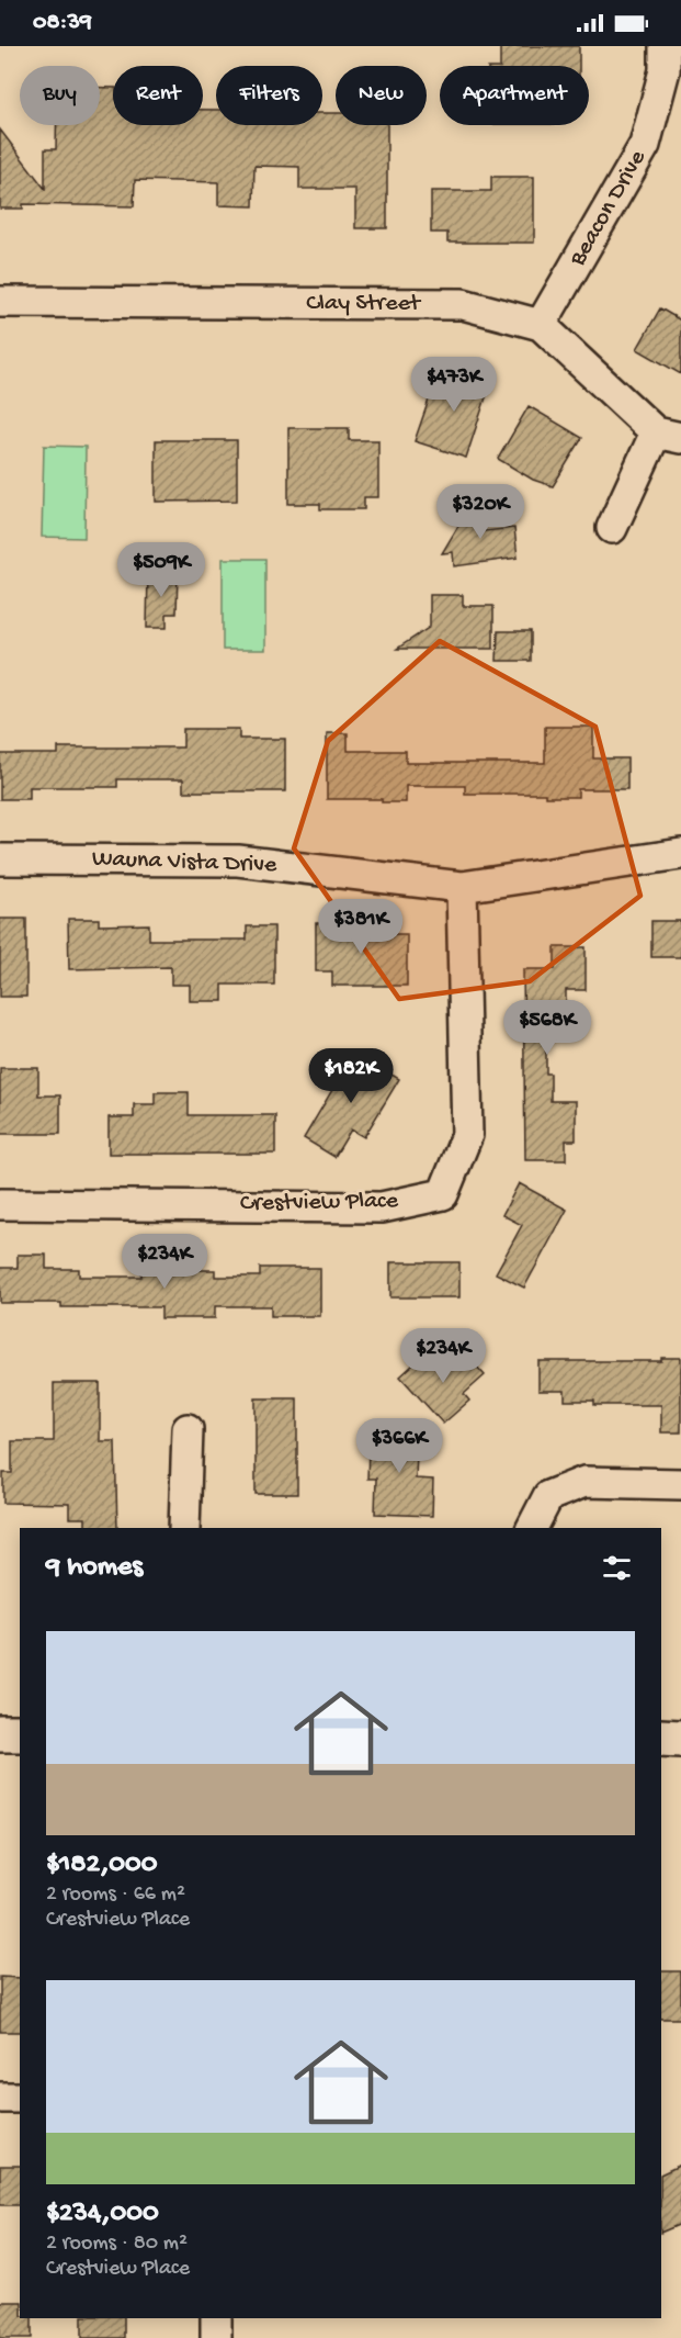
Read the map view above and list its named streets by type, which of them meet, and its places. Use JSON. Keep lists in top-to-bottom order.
{
  "streets": {
    "street": [
      "Beacon Drive",
      "Clay Street",
      "Wauna Vista Drive",
      "Crestview Place"
    ]
  },
  "crossings": [
    ["Beacon Drive", "Clay Street"],
    ["Wauna Vista Drive", "Crestview Place"]
  ],
  "page": {
    "status": "08:39",
    "chip": [
      "Buy",
      "Rent",
      "Filters",
      "New",
      "Apartment"
    ],
    "price": [
      "$473K",
      "$320K",
      "$509K",
      "$381K",
      "$568K",
      "$182K",
      "$234K",
      "$234K",
      "$366K"
    ],
    "heading": "9 homes",
    "list": [
      {
        "name": "$182,000",
        "note": "2 rooms · 66 m² · Crestview Place"
      },
      {
        "name": "$234,000",
        "note": "2 rooms · 80 m² · Crestview Place"
      }
    ]
  }
}
